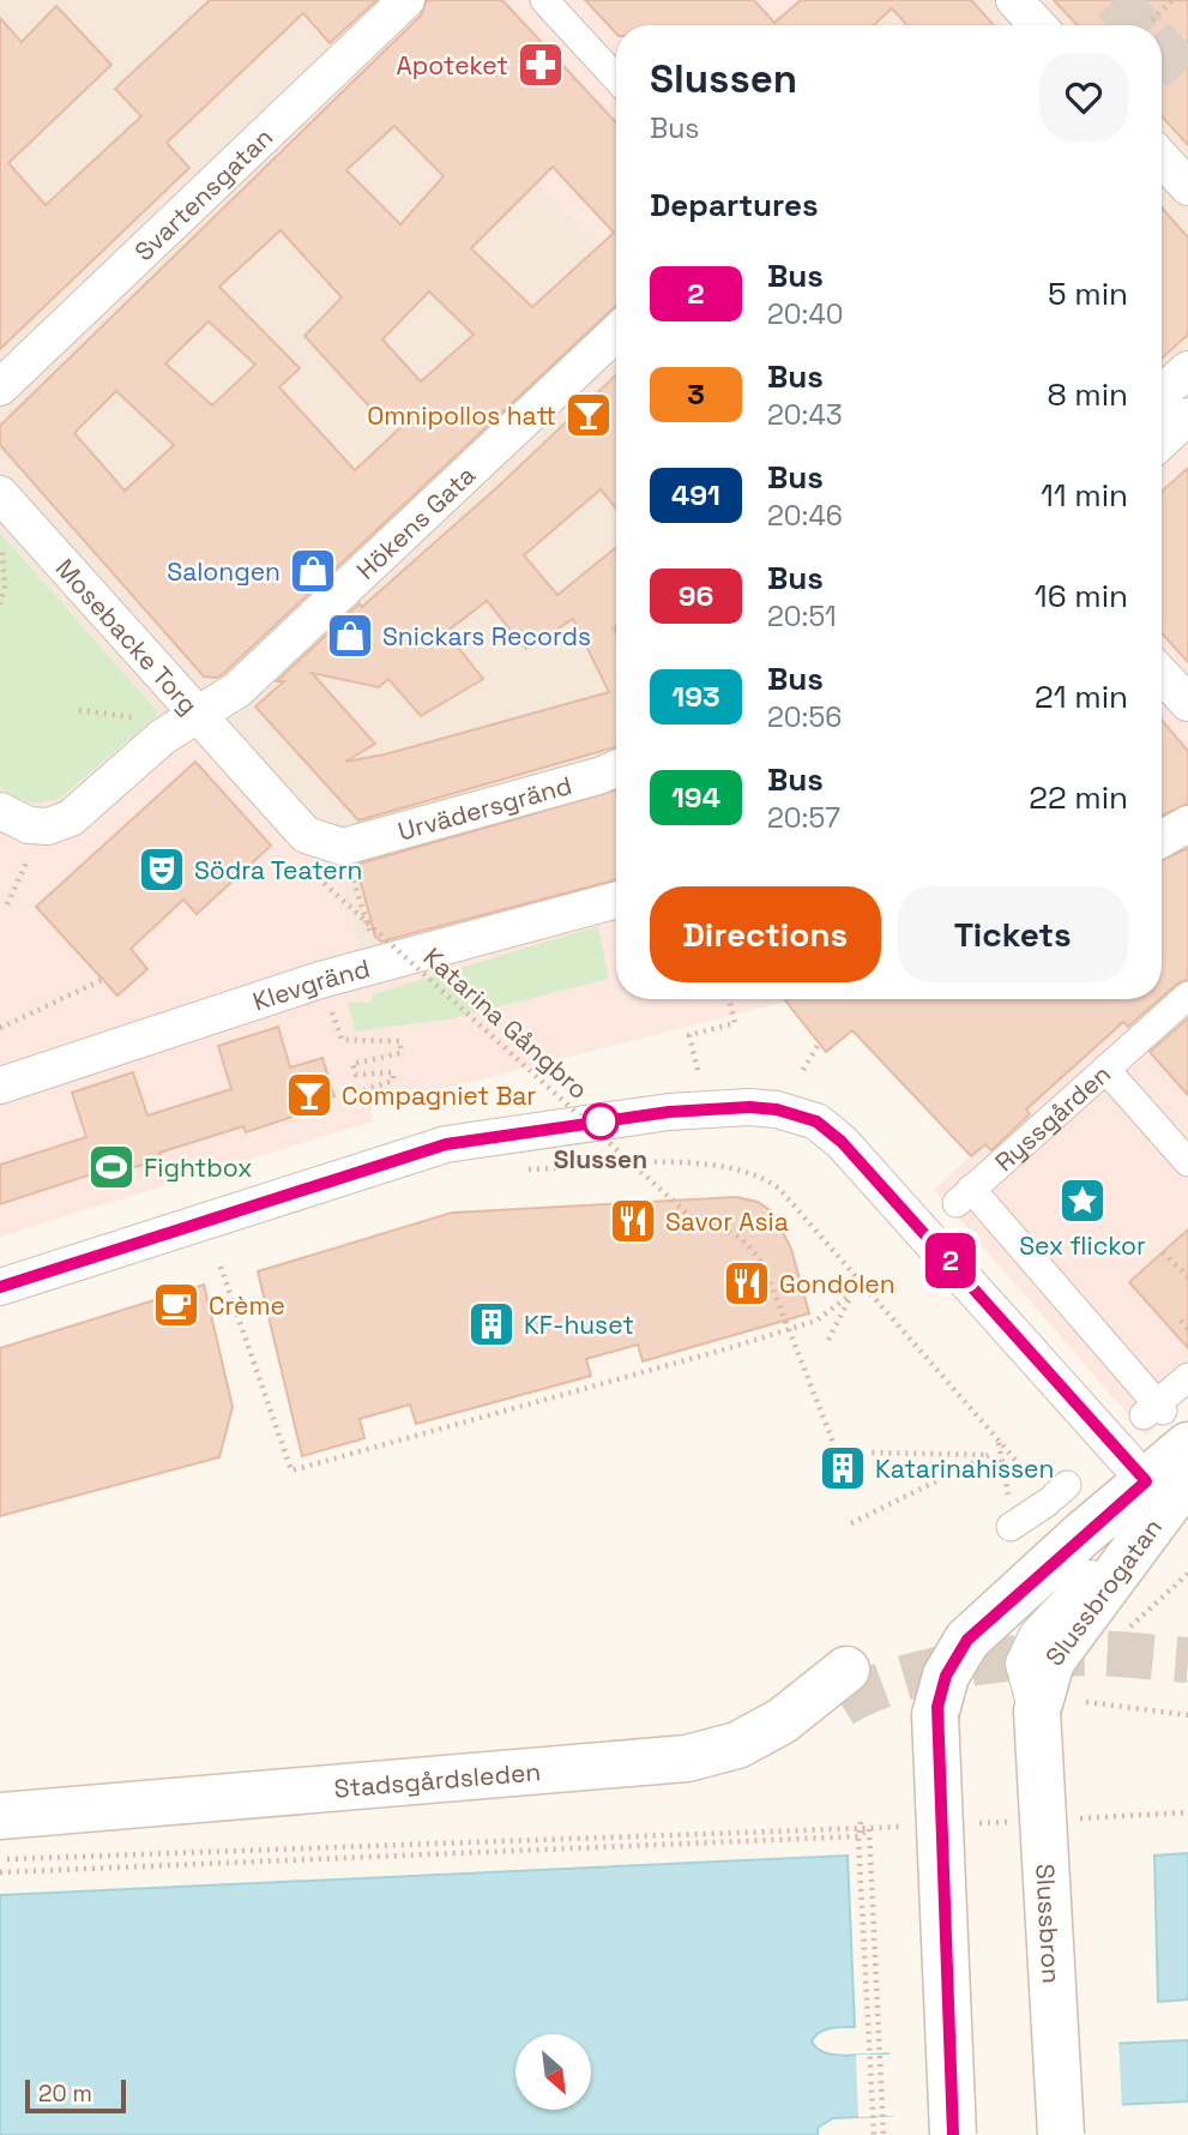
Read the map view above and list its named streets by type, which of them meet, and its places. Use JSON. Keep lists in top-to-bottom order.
{
  "streets": {
    "main road": ["Slussbrogatan", "Stadsgårdsleden", "Slussbron"],
    "street": [
      "Svartensgatan",
      "Hökens Gata",
      "Mosebacke Torg",
      "Urvädersgränd",
      "Klevgränd",
      "Ryssgården"
    ],
    "path": ["Katarina Gångbro"]
  },
  "crossings": [
    ["Hökens Gata", "Mosebacke Torg"],
    ["Hökens Gata", "Urvädersgränd"],
    ["Mosebacke Torg", "Urvädersgränd"],
    ["Ryssgården", "Slussbrogatan"],
    ["Slussbrogatan", "Slussbron"]
  ],
  "places": {
    "pharmacy": ["Apoteket"],
    "bar": ["Omnipollos hatt", "Compagniet Bar"],
    "shop": ["Salongen", "Snickars Records"],
    "theatre": ["Södra Teatern"],
    "other": ["Slussen"],
    "sports": ["Fightbox"],
    "place": ["Sex flickor"],
    "restaurant": ["Savor Asia", "Gondolen"],
    "cafe": ["Crème"],
    "building": ["KF-huset", "Katarinahissen"]
  },
  "lines": ["bus line 2"],
  "scale_bar": "20 m",
  "north": "bottom right",
  "page": {
    "on_map": "2",
    "heading": [
      ["Slussen", "Bus"],
      "Departures"
    ],
    "list": [
      {
        "mark": "2",
        "name": "Bus",
        "note": "20:40",
        "value": "5 min"
      },
      {
        "mark": "3",
        "name": "Bus",
        "note": "20:43",
        "value": "8 min"
      },
      {
        "mark": "491",
        "name": "Bus",
        "note": "20:46",
        "value": "11 min"
      },
      {
        "mark": "96",
        "name": "Bus",
        "note": "20:51",
        "value": "16 min"
      },
      {
        "mark": "193",
        "name": "Bus",
        "note": "20:56",
        "value": "21 min"
      },
      {
        "mark": "194",
        "name": "Bus",
        "note": "20:57",
        "value": "22 min"
      }
    ],
    "buttons": ["Directions", "Tickets"],
    "scale": "20 m"
  }
}
